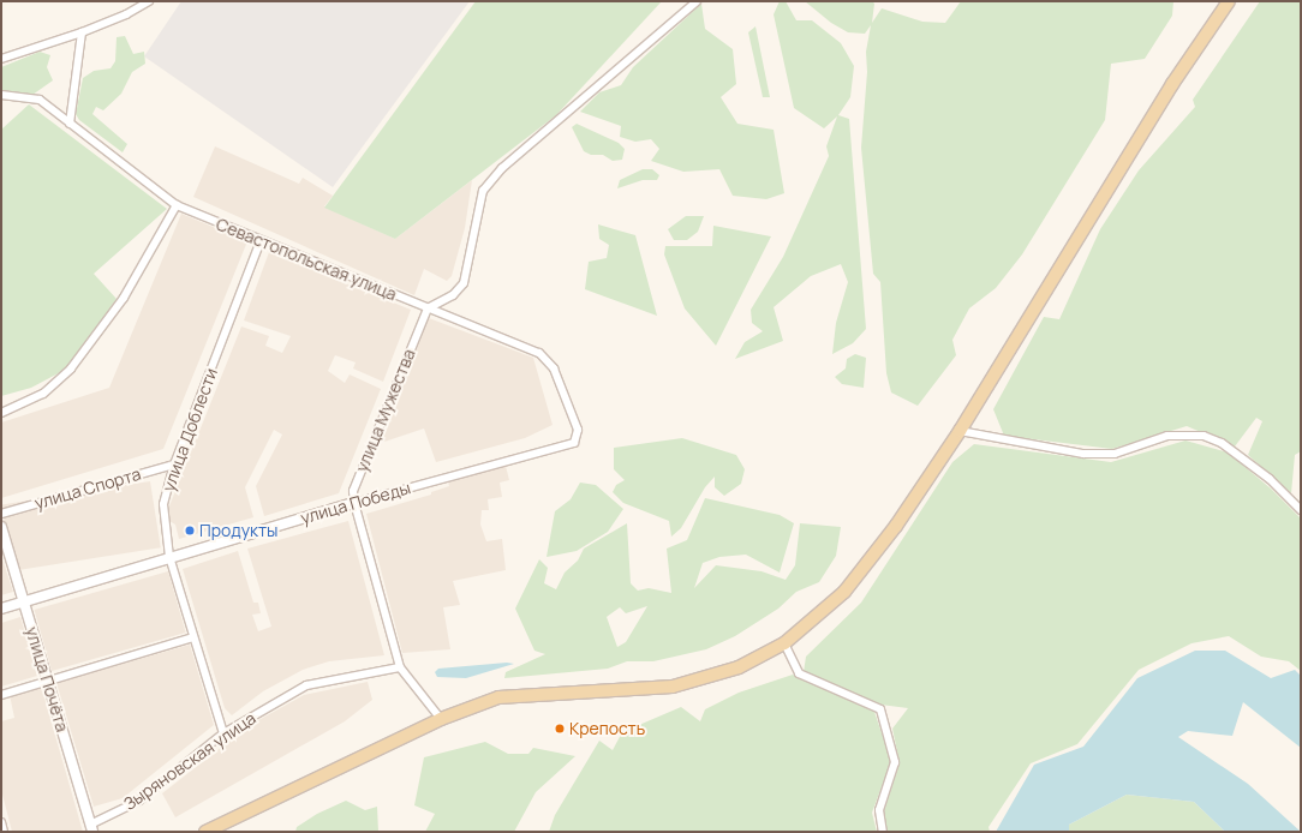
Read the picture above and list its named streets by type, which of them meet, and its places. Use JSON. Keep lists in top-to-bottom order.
{
  "streets": {
    "street": [
      "Севастопольская улица",
      "улица Мужества",
      "улица Доблести",
      "улица Спорта",
      "улица Победы",
      "улица Почёта",
      "Зыряновская улица"
    ]
  },
  "crossings": [
    ["Севастопольская улица", "улица Мужества"],
    ["Севастопольская улица", "улица Доблести"],
    ["Севастопольская улица", "улица Победы"],
    ["улица Мужества", "улица Победы"],
    ["улица Мужества", "Зыряновская улица"],
    ["улица Доблести", "улица Спорта"],
    ["улица Доблести", "улица Победы"],
    ["улица Доблести", "Зыряновская улица"],
    ["улица Победы", "улица Почёта"],
    ["улица Почёта", "Зыряновская улица"]
  ],
  "places": ["Продукты", "Крепость"]
}
